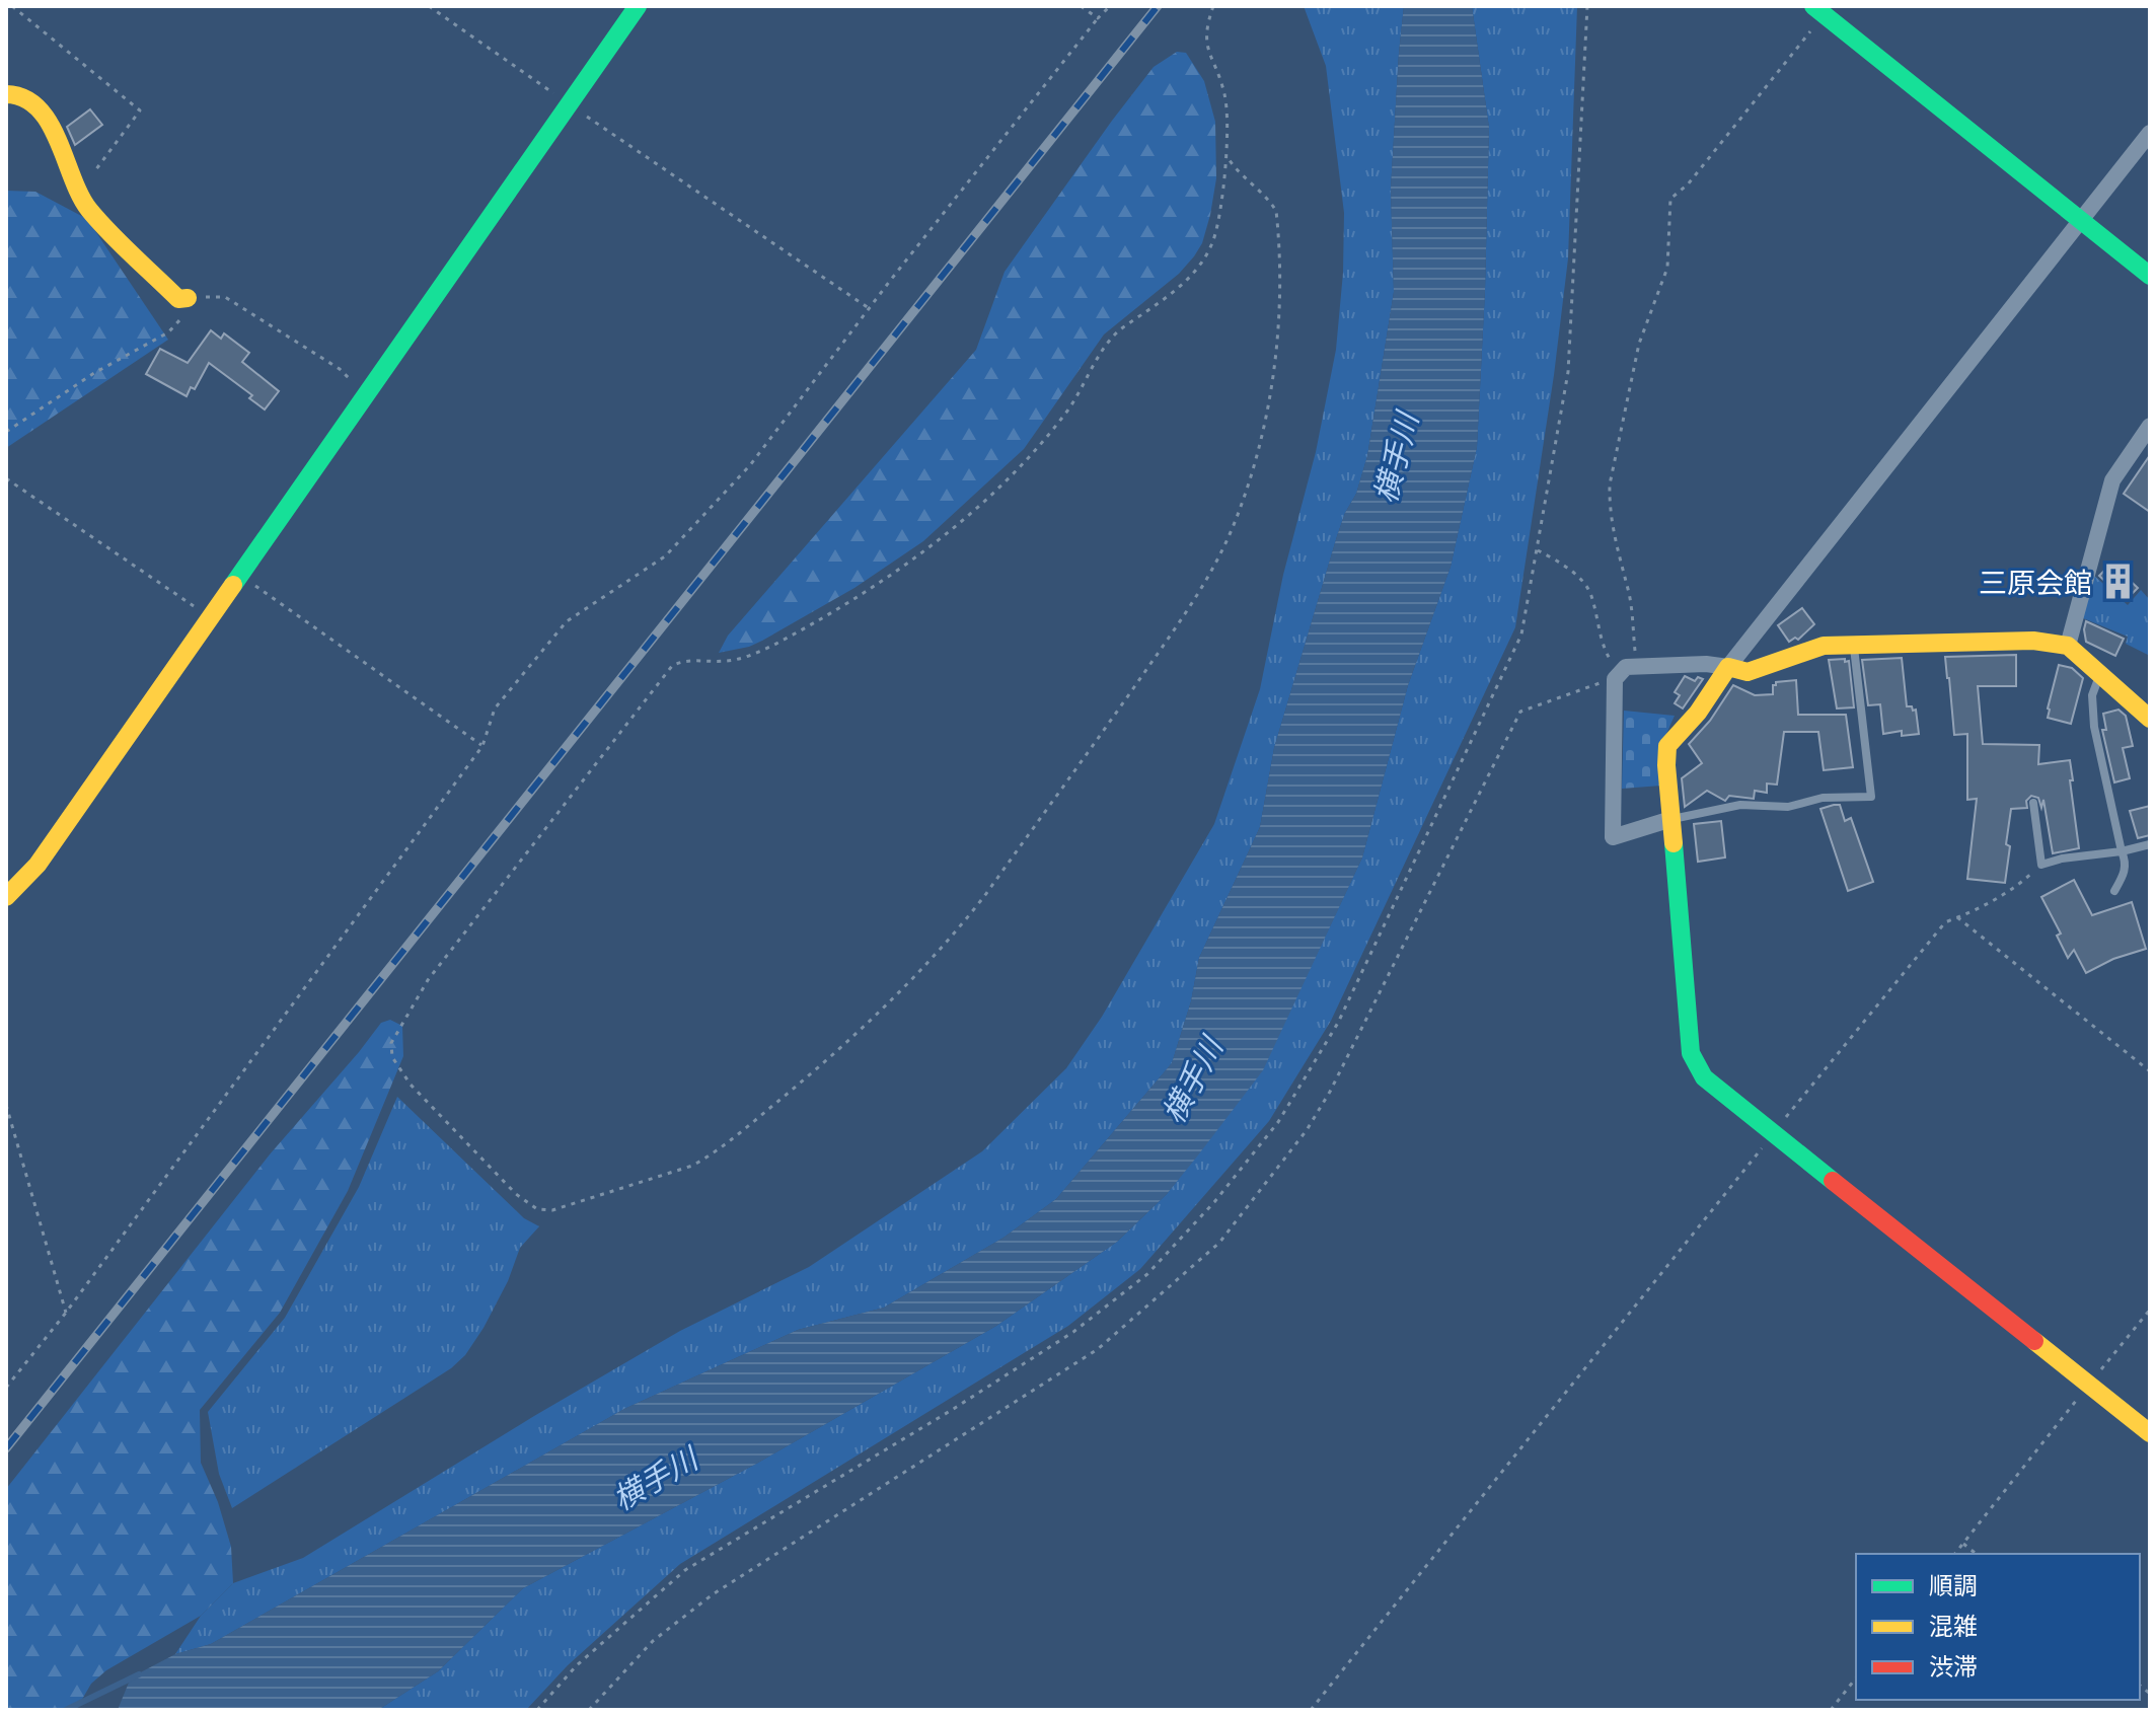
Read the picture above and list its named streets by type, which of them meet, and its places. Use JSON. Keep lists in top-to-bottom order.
{
  "water": ["横手川"],
  "places": {
    "building": ["三原会館"]
  },
  "legend": ["順調", "混雑", "渋滞"]
}
